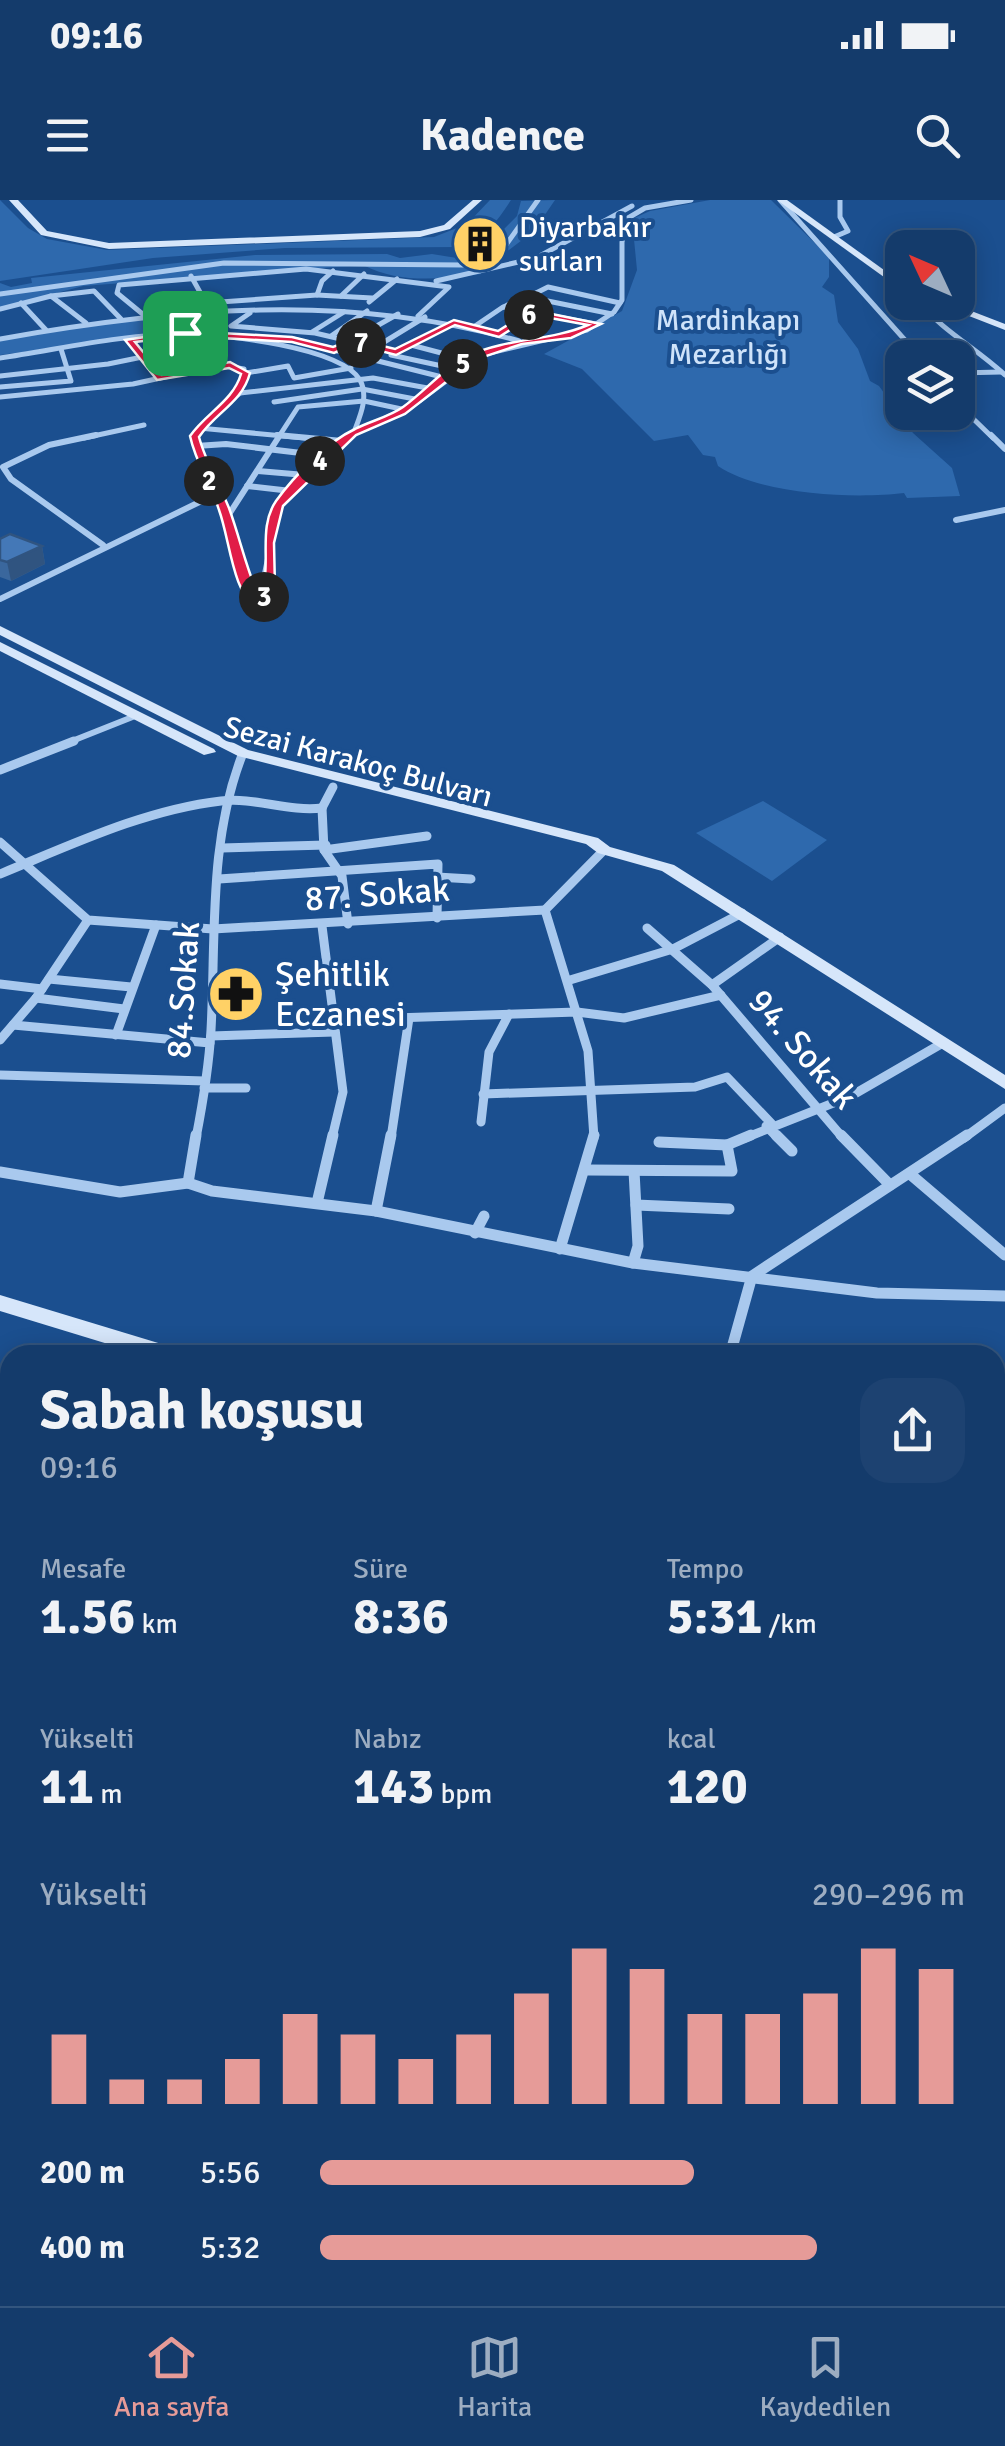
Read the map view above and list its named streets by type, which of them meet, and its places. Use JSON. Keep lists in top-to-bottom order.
{
  "streets": {
    "street": [
      "Sezai Karakoç Bulvarı",
      "87. Sokak",
      "84.Sokak",
      "94. Sokak"
    ]
  },
  "crossings": [
    ["Sezai Karakoç Bulvarı", "84.Sokak"],
    ["87. Sokak", "84.Sokak"]
  ],
  "parks": ["Mardinkapı Mezarlığı"],
  "places": {
    "building": ["Diyarbakır surları"],
    "pharmacy": ["Şehitlik Eczanesi"]
  },
  "north": "top left",
  "page": {
    "status": "09:16",
    "header": "Kadence",
    "pins": [
      "6",
      "7",
      "5",
      "4",
      "2",
      "3"
    ],
    "heading": ["Sabah koşusu", "09:16"],
    "stats": [
      ["Mesafe", "1.56 km"],
      ["Süre", "8:36"],
      ["Tempo", "5:31 /km"],
      ["Yükselti", "11 m"],
      ["Nabız", "143 bpm"],
      ["kcal", "120"]
    ],
    "chart": ["Yükselti", "290–296 m"],
    "list": [
      {
        "name": "200 m",
        "note": "5:56"
      },
      {
        "name": "400 m",
        "note": "5:32"
      }
    ],
    "tabs": ["Ana sayfa", "Harita", "Kaydedilen"]
  }
}
